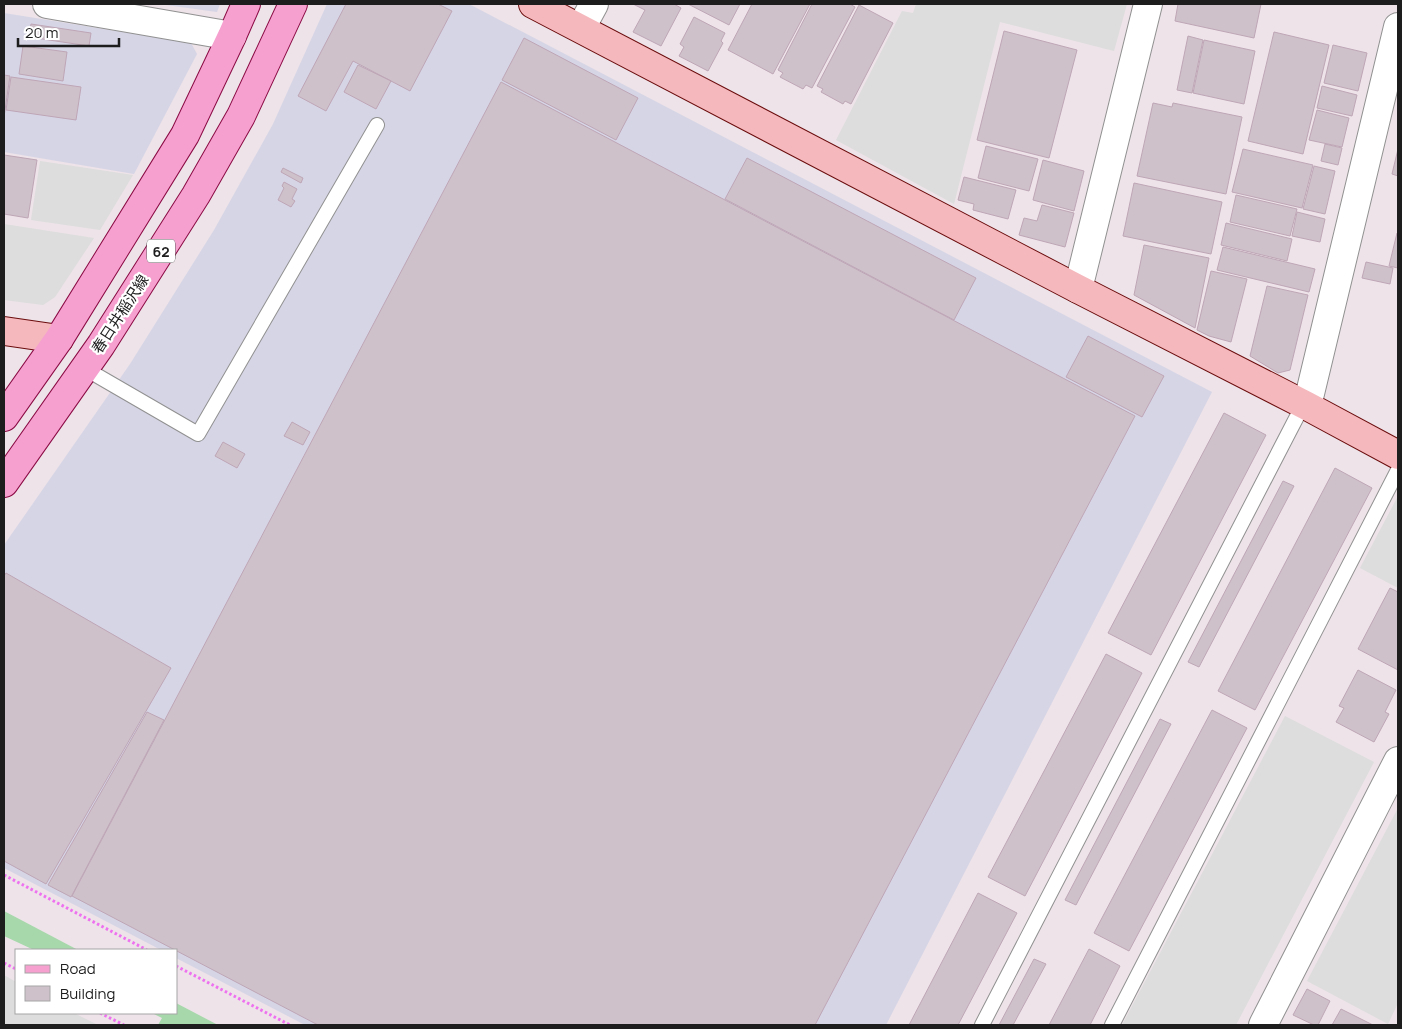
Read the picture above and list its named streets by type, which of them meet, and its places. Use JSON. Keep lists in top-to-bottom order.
{
  "streets": {
    "main road": ["62", "春日井稲沢線"]
  },
  "legend": ["Road", "Building"],
  "scale_bar": "20 m"
}
